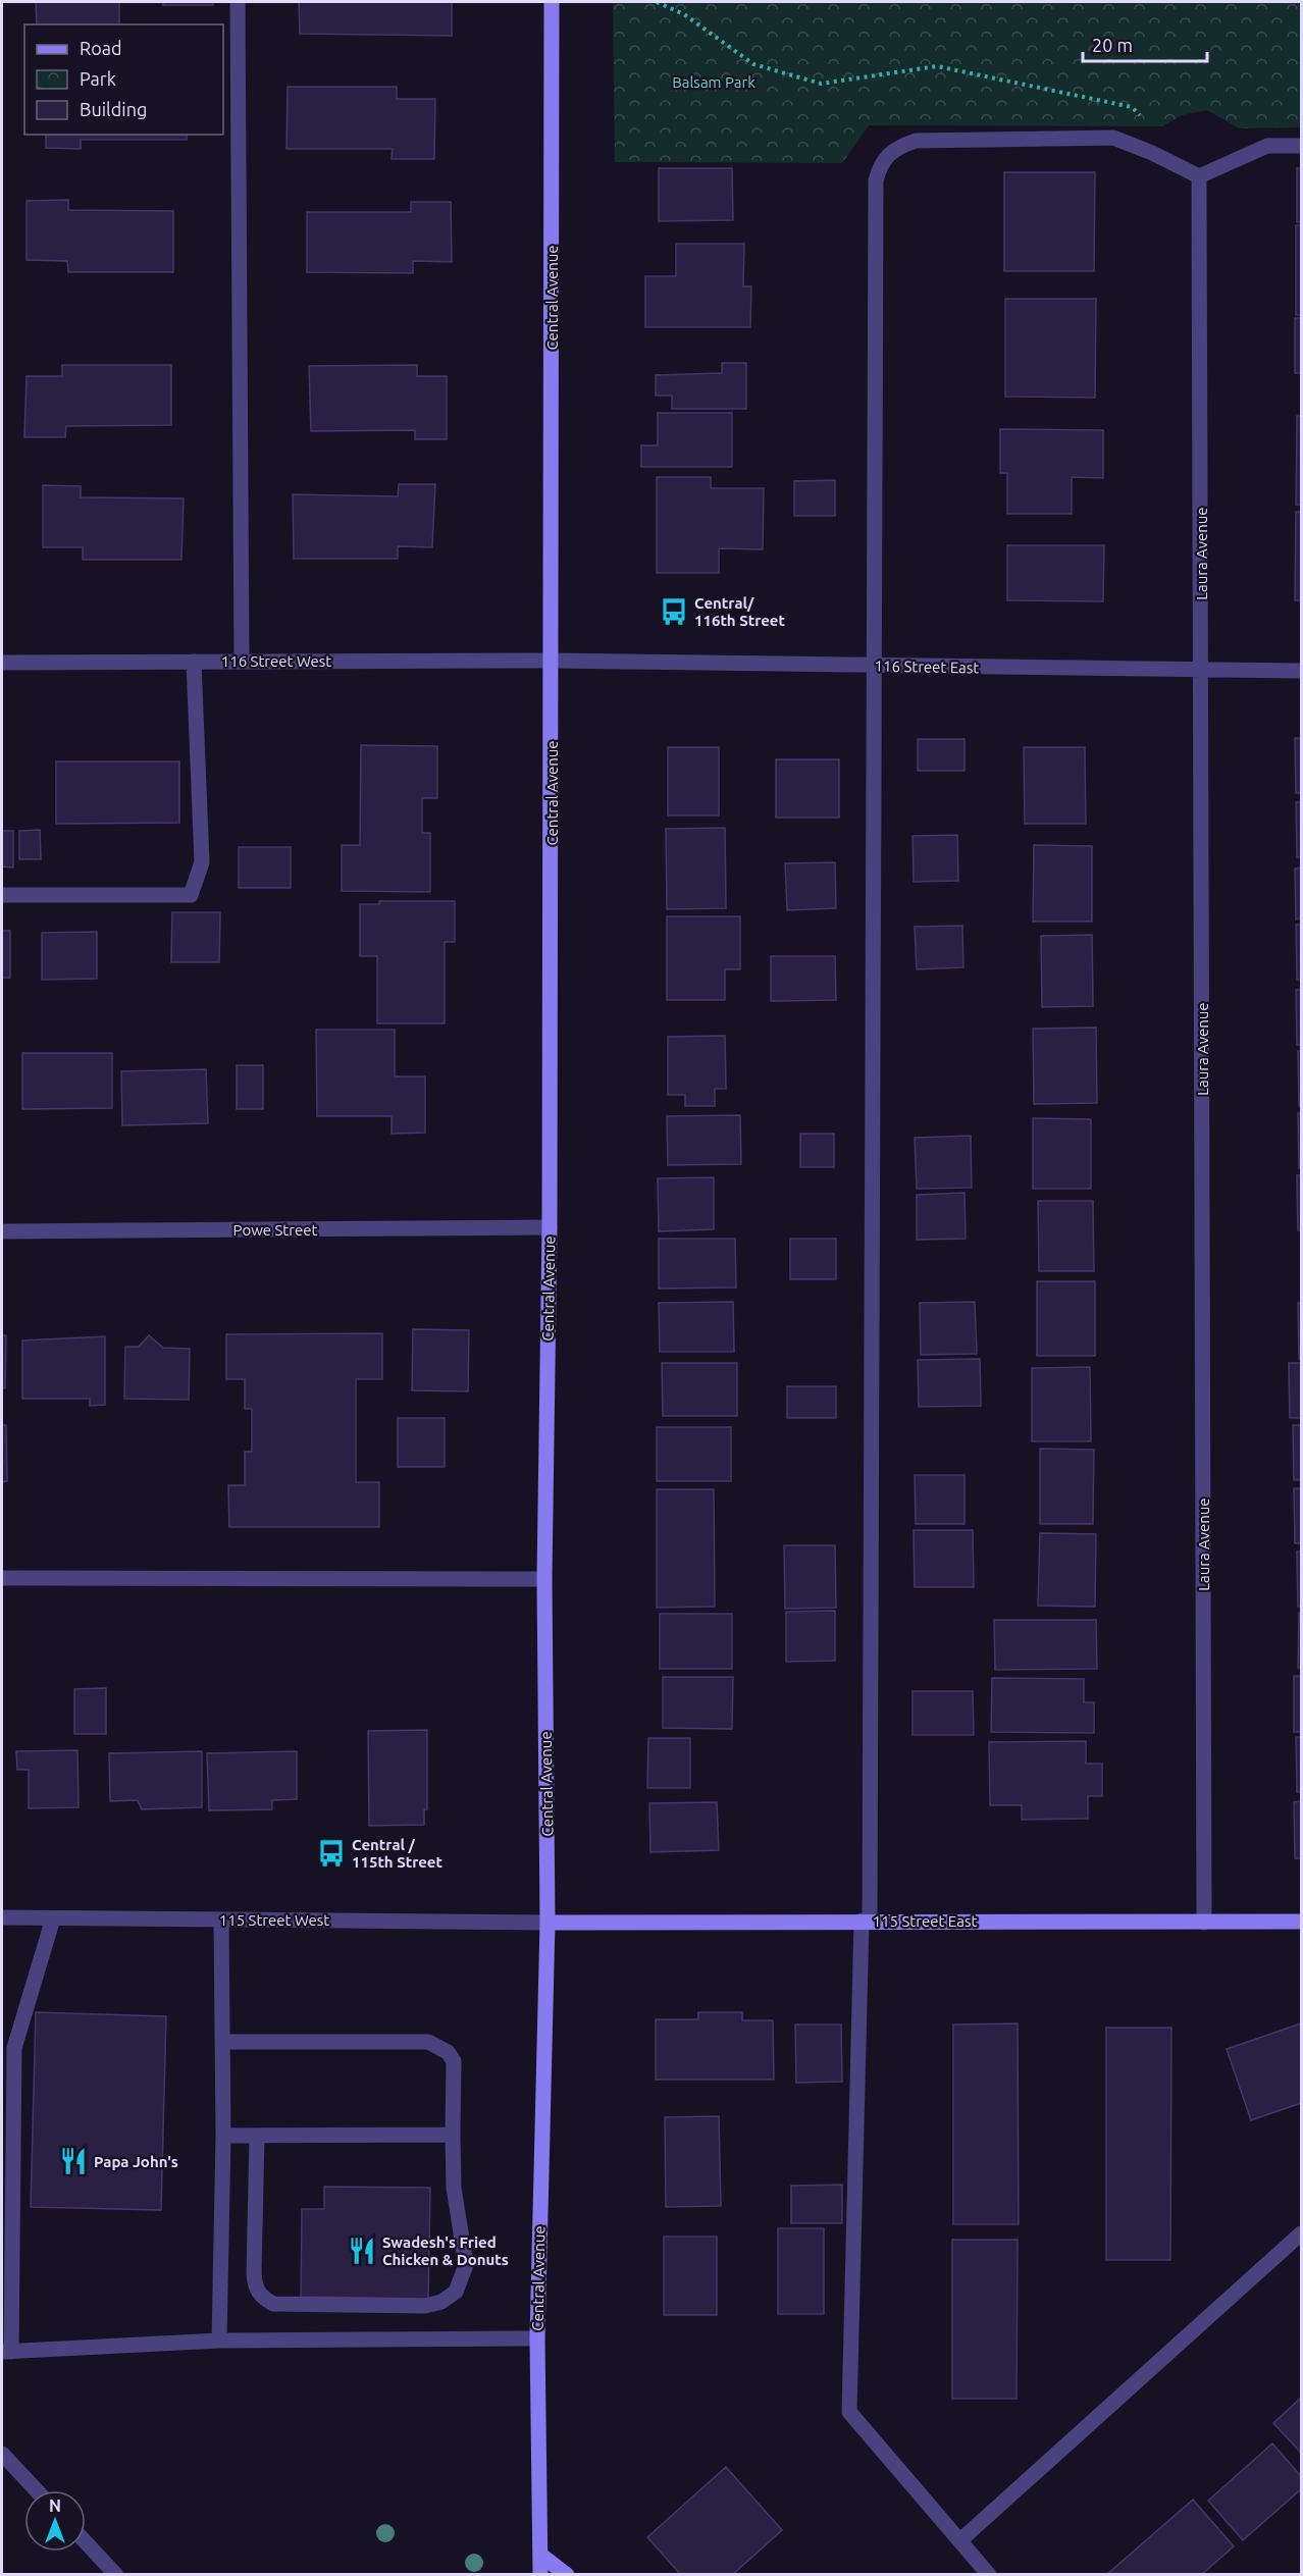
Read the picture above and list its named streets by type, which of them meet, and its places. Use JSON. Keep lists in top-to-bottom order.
{
  "streets": {
    "main road": ["Central Avenue", "115 Street East"],
    "street": [
      "Laura Avenue",
      "116 Street West",
      "116 Street East",
      "Powe Street",
      "115 Street West"
    ]
  },
  "crossings": [
    ["Central Avenue", "116 Street West"],
    ["Central Avenue", "116 Street East"],
    ["Central Avenue", "Powe Street"],
    ["Central Avenue", "115 Street West"],
    ["Central Avenue", "115 Street East"],
    ["Laura Avenue", "116 Street East"],
    ["Laura Avenue", "115 Street East"],
    ["116 Street West", "116 Street East"],
    ["115 Street West", "115 Street East"]
  ],
  "parks": ["Balsam Park"],
  "places": {
    "bus stop": ["Central/ 116th Street", "Central / 115th Street"],
    "restaurant": ["Papa John's", "Swadesh's Fried Chicken & Donuts"]
  },
  "legend": ["Road", "Park", "Building"],
  "scale_bar": "20 m",
  "north": "top"
}
